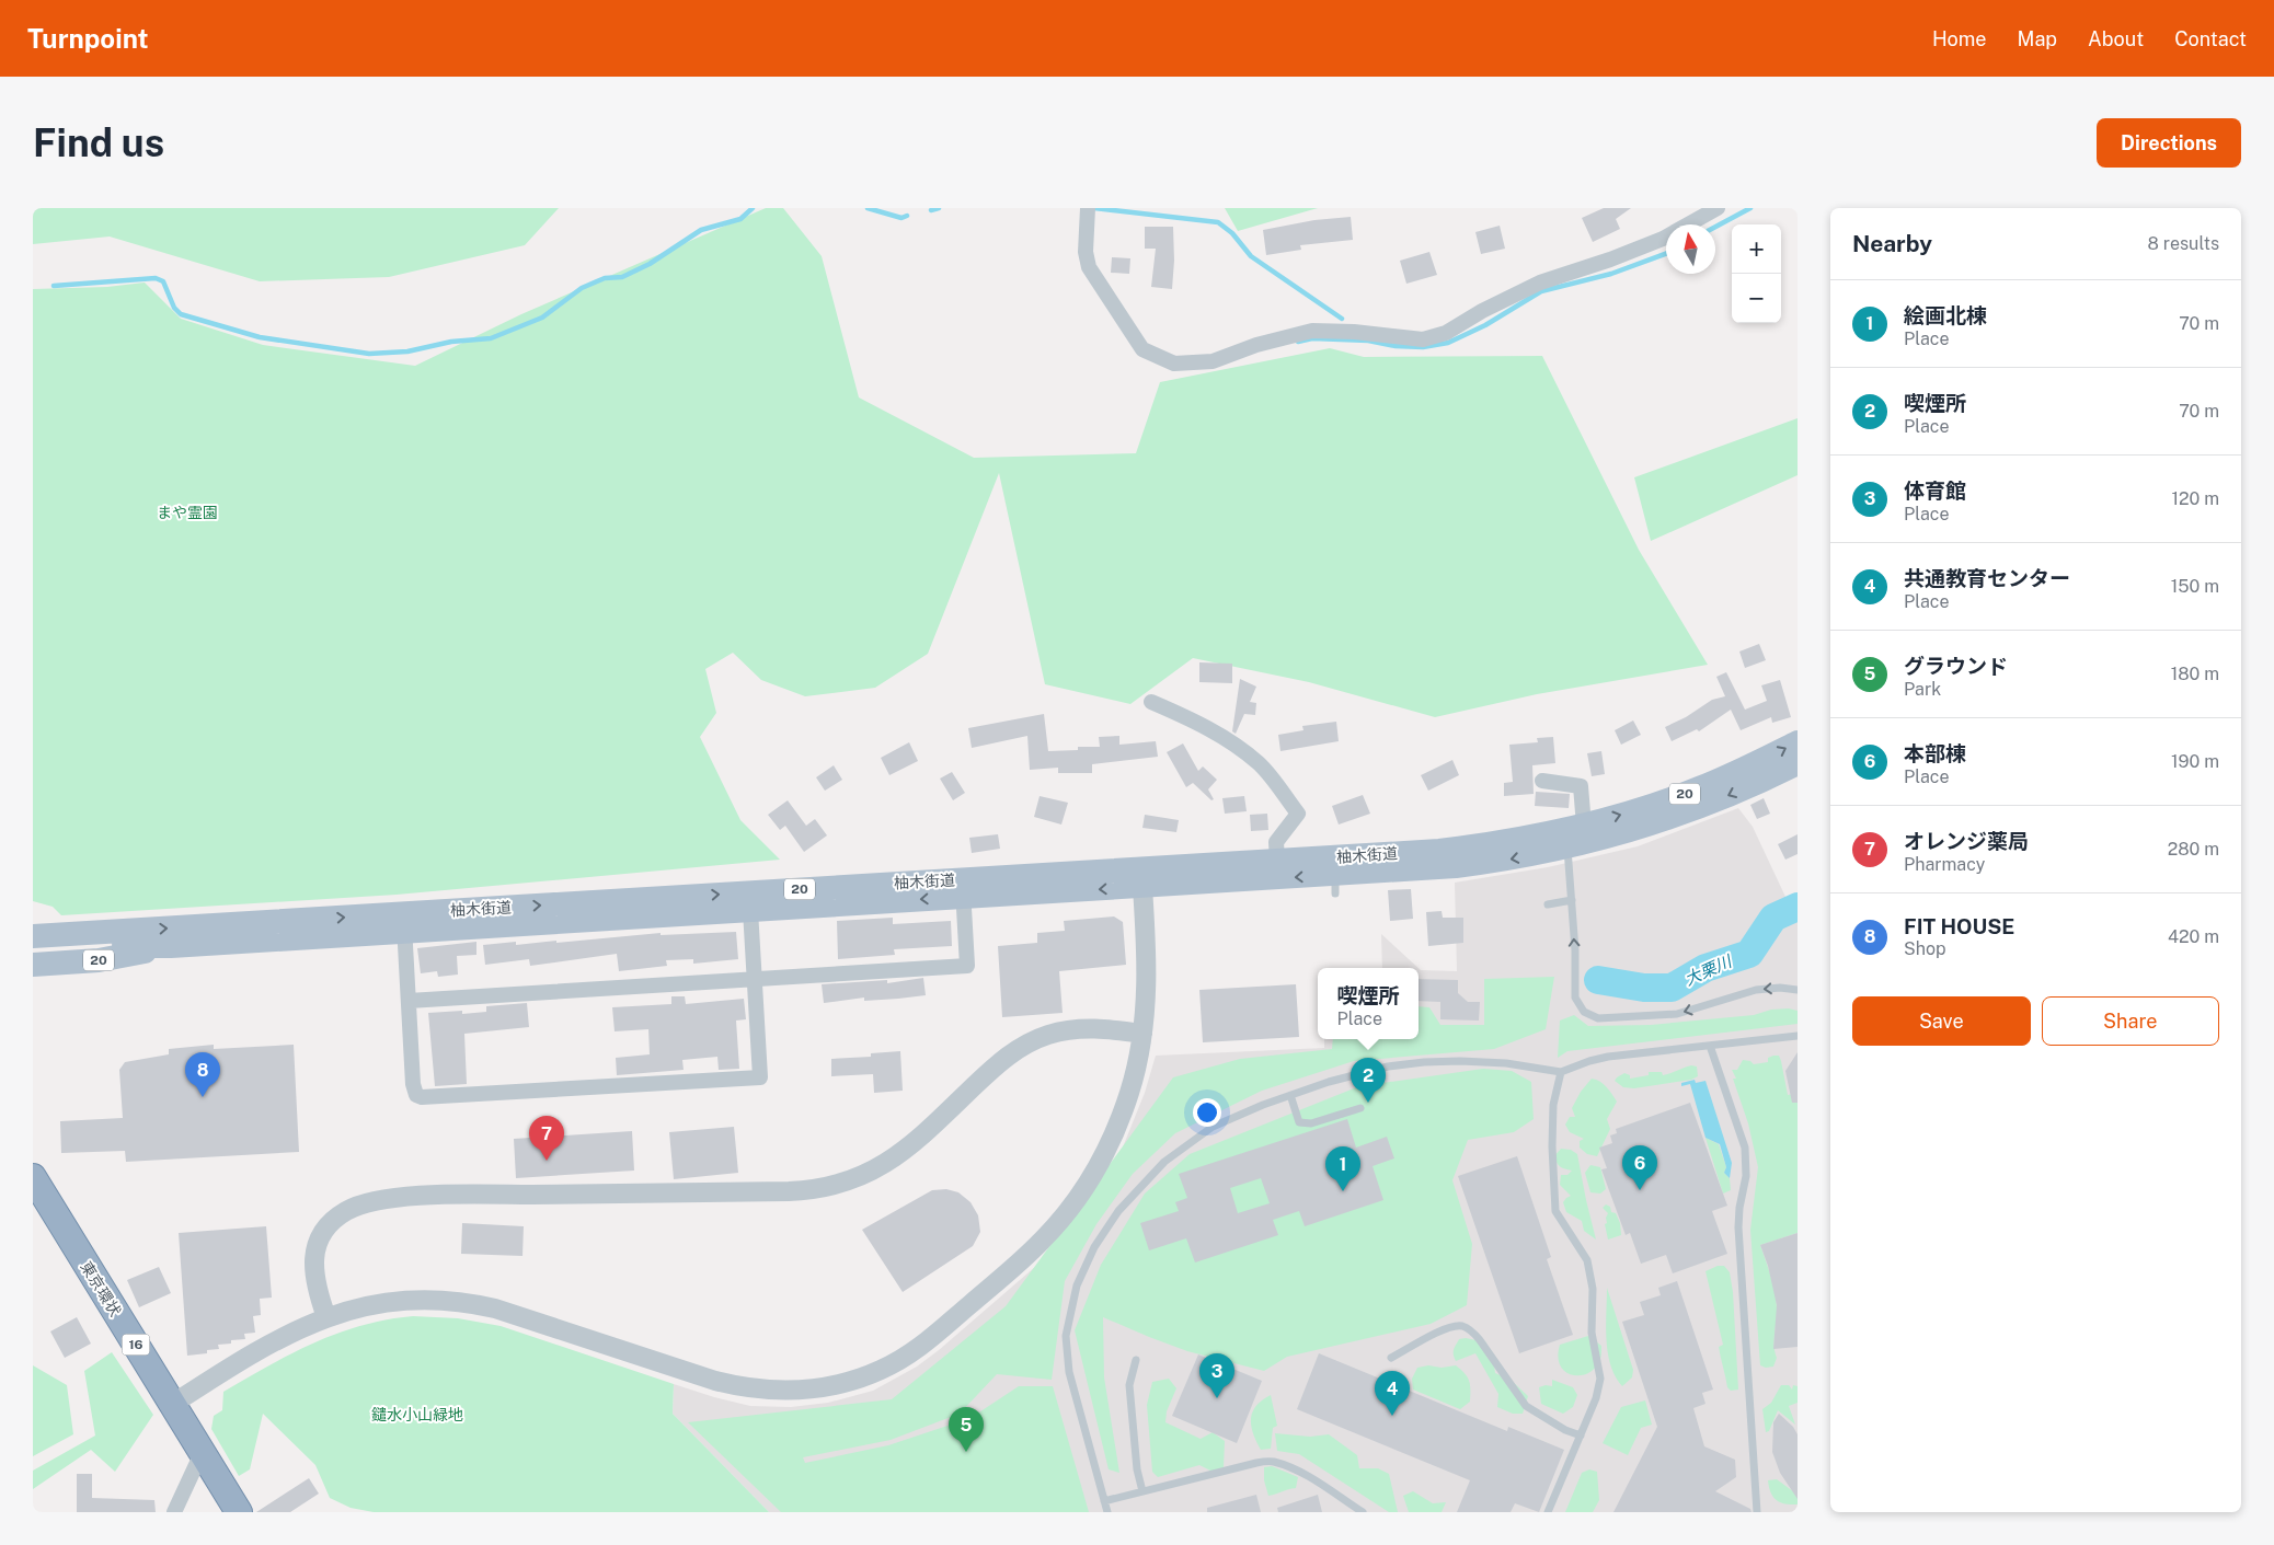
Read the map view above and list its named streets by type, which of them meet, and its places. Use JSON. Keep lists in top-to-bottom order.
{
  "streets": {
    "highway": ["東京環状", "16"],
    "main road": ["20", "柚木街道"]
  },
  "crossings": [
    ["20", "柚木街道"]
  ],
  "water": ["大栗川"],
  "parks": ["まや霊園", "鑓水小山緑地"],
  "north": "top",
  "page": {
    "header": "Turnpoint",
    "nav": [
      "Home",
      "Map",
      "About",
      "Contact"
    ],
    "buttons": [
      "Directions",
      ["Save", "Share"]
    ],
    "title": "Find us",
    "heading": ["Nearby", "8 results"],
    "map_buttons": ["+", "−"],
    "list": [
      {
        "mark": "1",
        "name": "絵画北棟",
        "note": "Place",
        "value": "70 m"
      },
      {
        "mark": "2",
        "name": "喫煙所",
        "note": "Place",
        "value": "70 m"
      },
      {
        "mark": "3",
        "name": "体育館",
        "note": "Place",
        "value": "120 m"
      },
      {
        "mark": "4",
        "name": "共通教育センター",
        "note": "Place",
        "value": "150 m"
      },
      {
        "mark": "5",
        "name": "グラウンド",
        "note": "Park",
        "value": "180 m"
      },
      {
        "mark": "6",
        "name": "本部棟",
        "note": "Place",
        "value": "190 m"
      },
      {
        "mark": "7",
        "name": "オレンジ薬局",
        "note": "Pharmacy",
        "value": "280 m"
      },
      {
        "mark": "8",
        "name": "FIT HOUSE",
        "note": "Shop",
        "value": "420 m"
      }
    ],
    "popup": ["喫煙所", "Place"],
    "pins": [
      "8",
      "2",
      "7",
      "6",
      "1",
      "3",
      "4",
      "5"
    ]
  }
}
